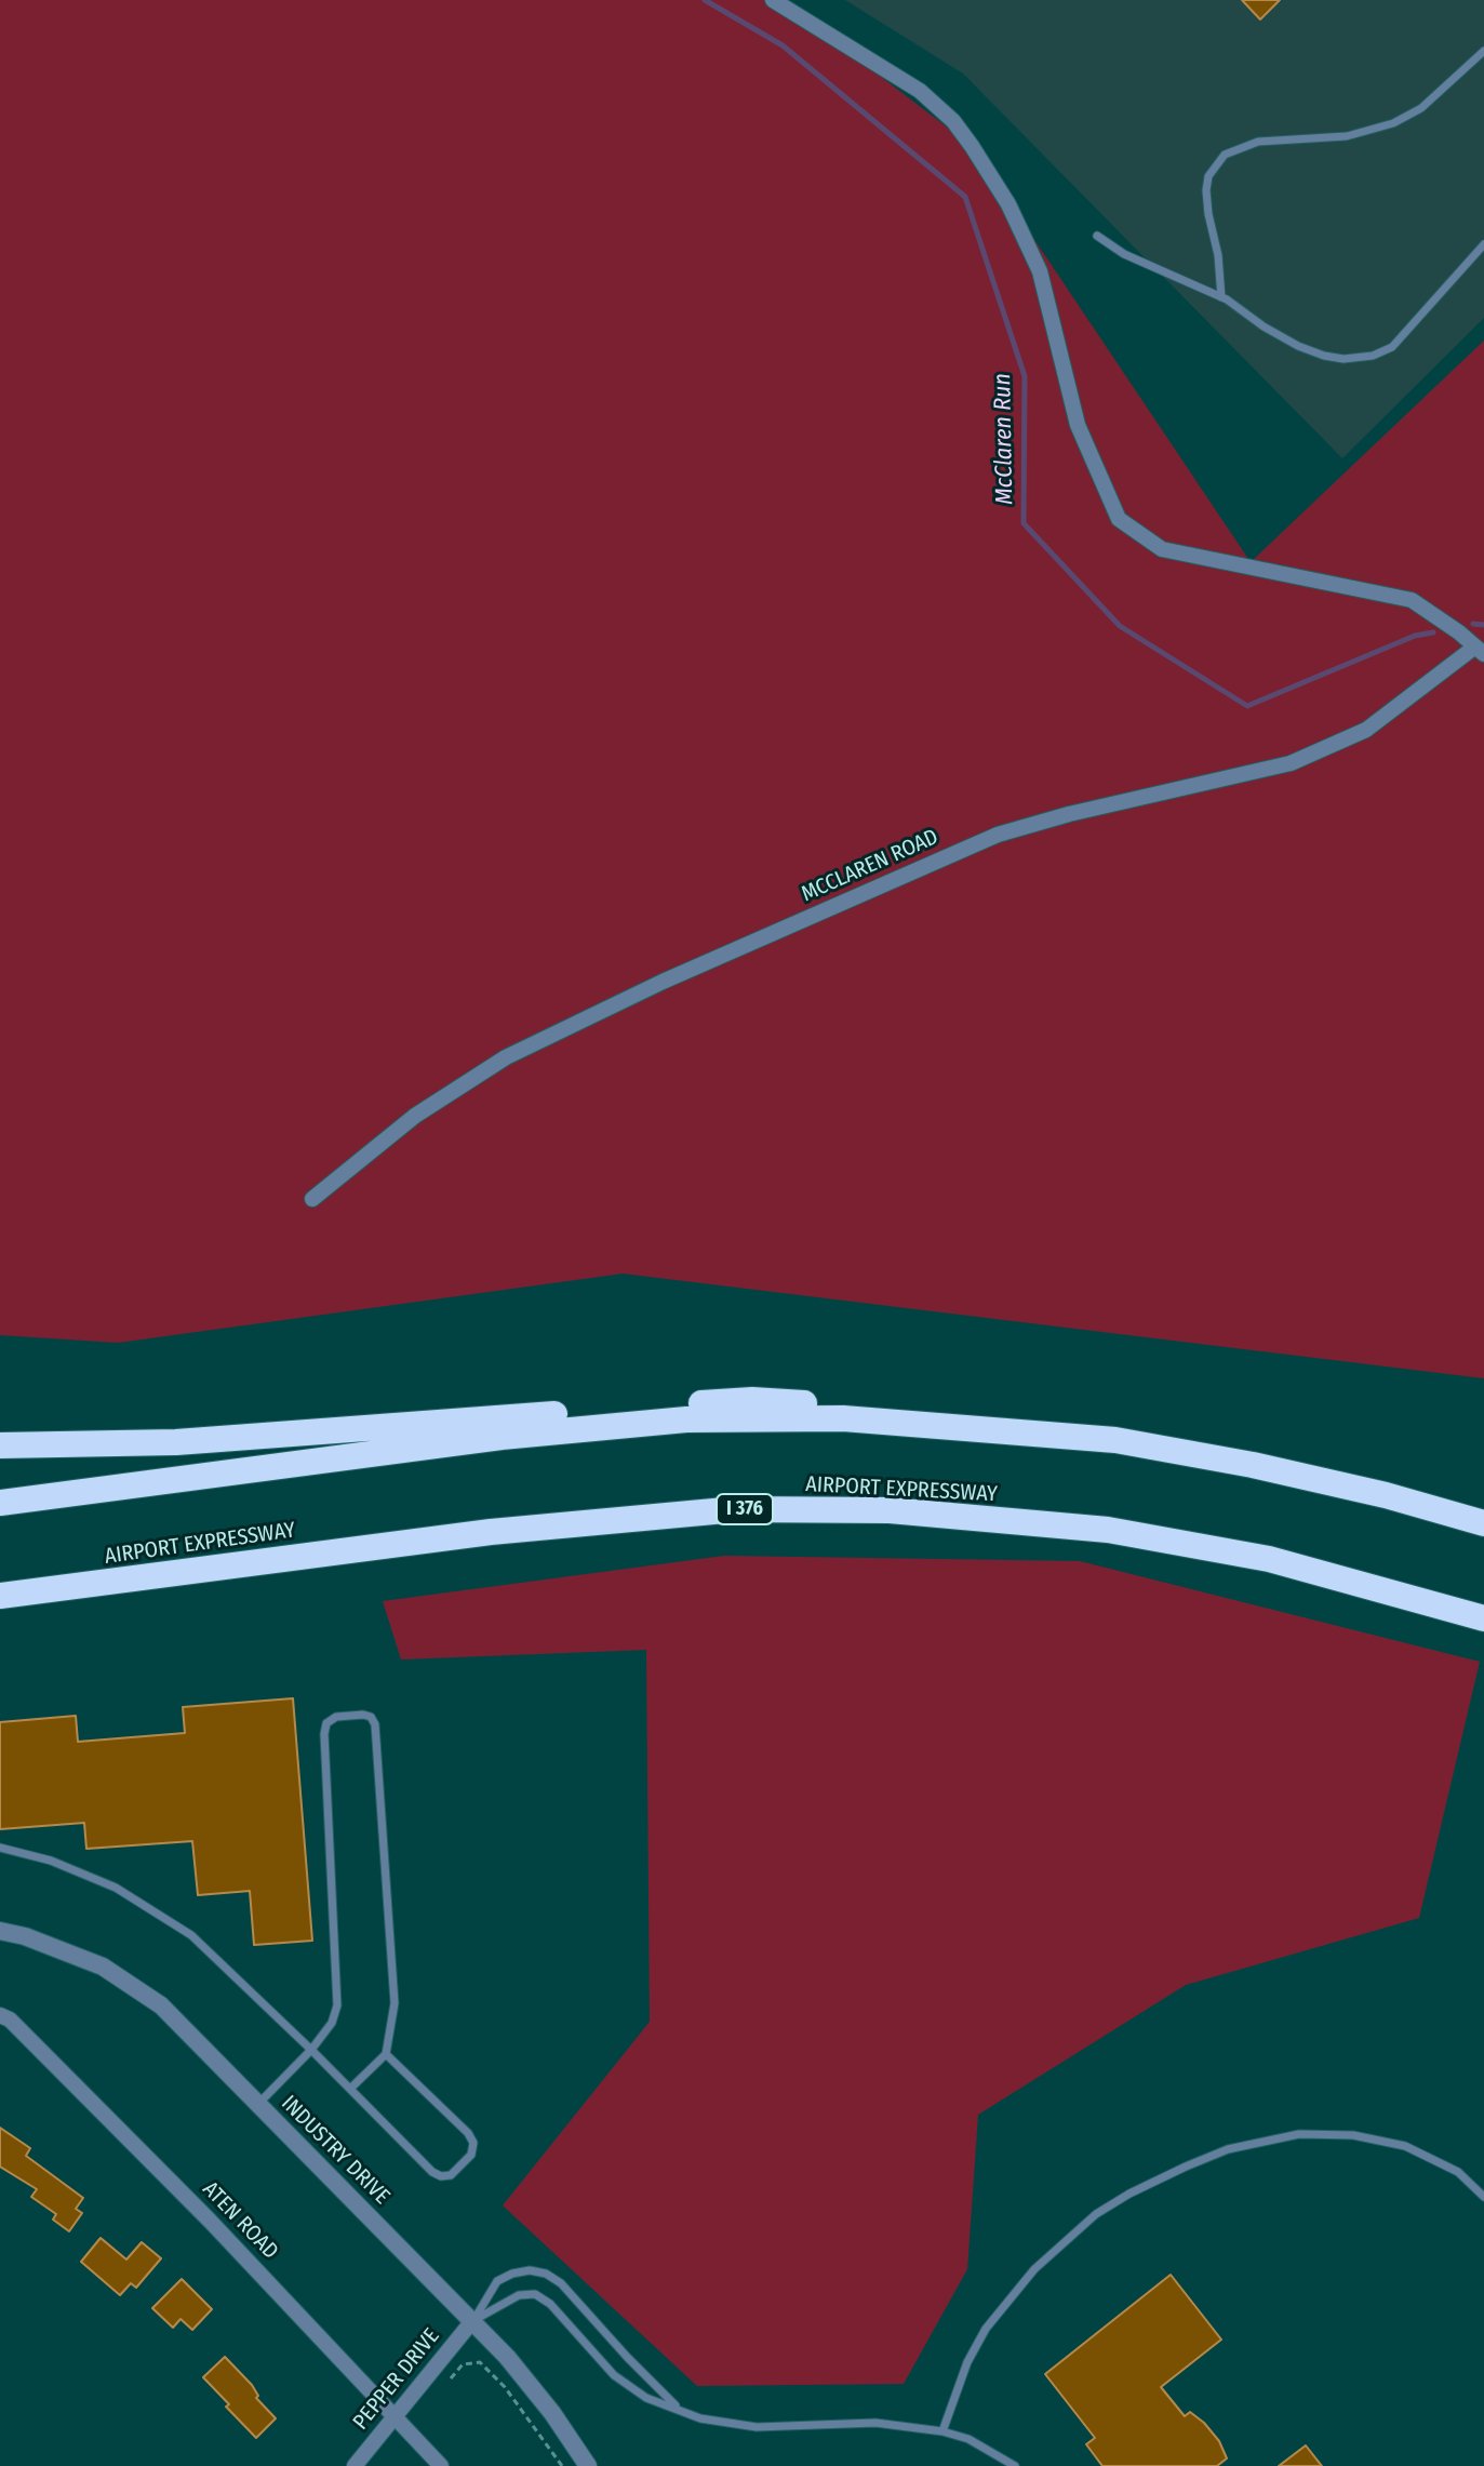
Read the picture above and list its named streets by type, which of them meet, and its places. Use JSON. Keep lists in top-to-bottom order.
{
  "streets": {
    "highway": ["AIRPORT EXPRESSWAY", "I 376"],
    "street": [
      "MCCLAREN ROAD",
      "INDUSTRY DRIVE",
      "ATEN ROAD",
      "PEPPER DRIVE"
    ]
  },
  "crossings": [
    ["INDUSTRY DRIVE", "PEPPER DRIVE"],
    ["ATEN ROAD", "PEPPER DRIVE"]
  ],
  "water": ["McClaren Run"]
}
